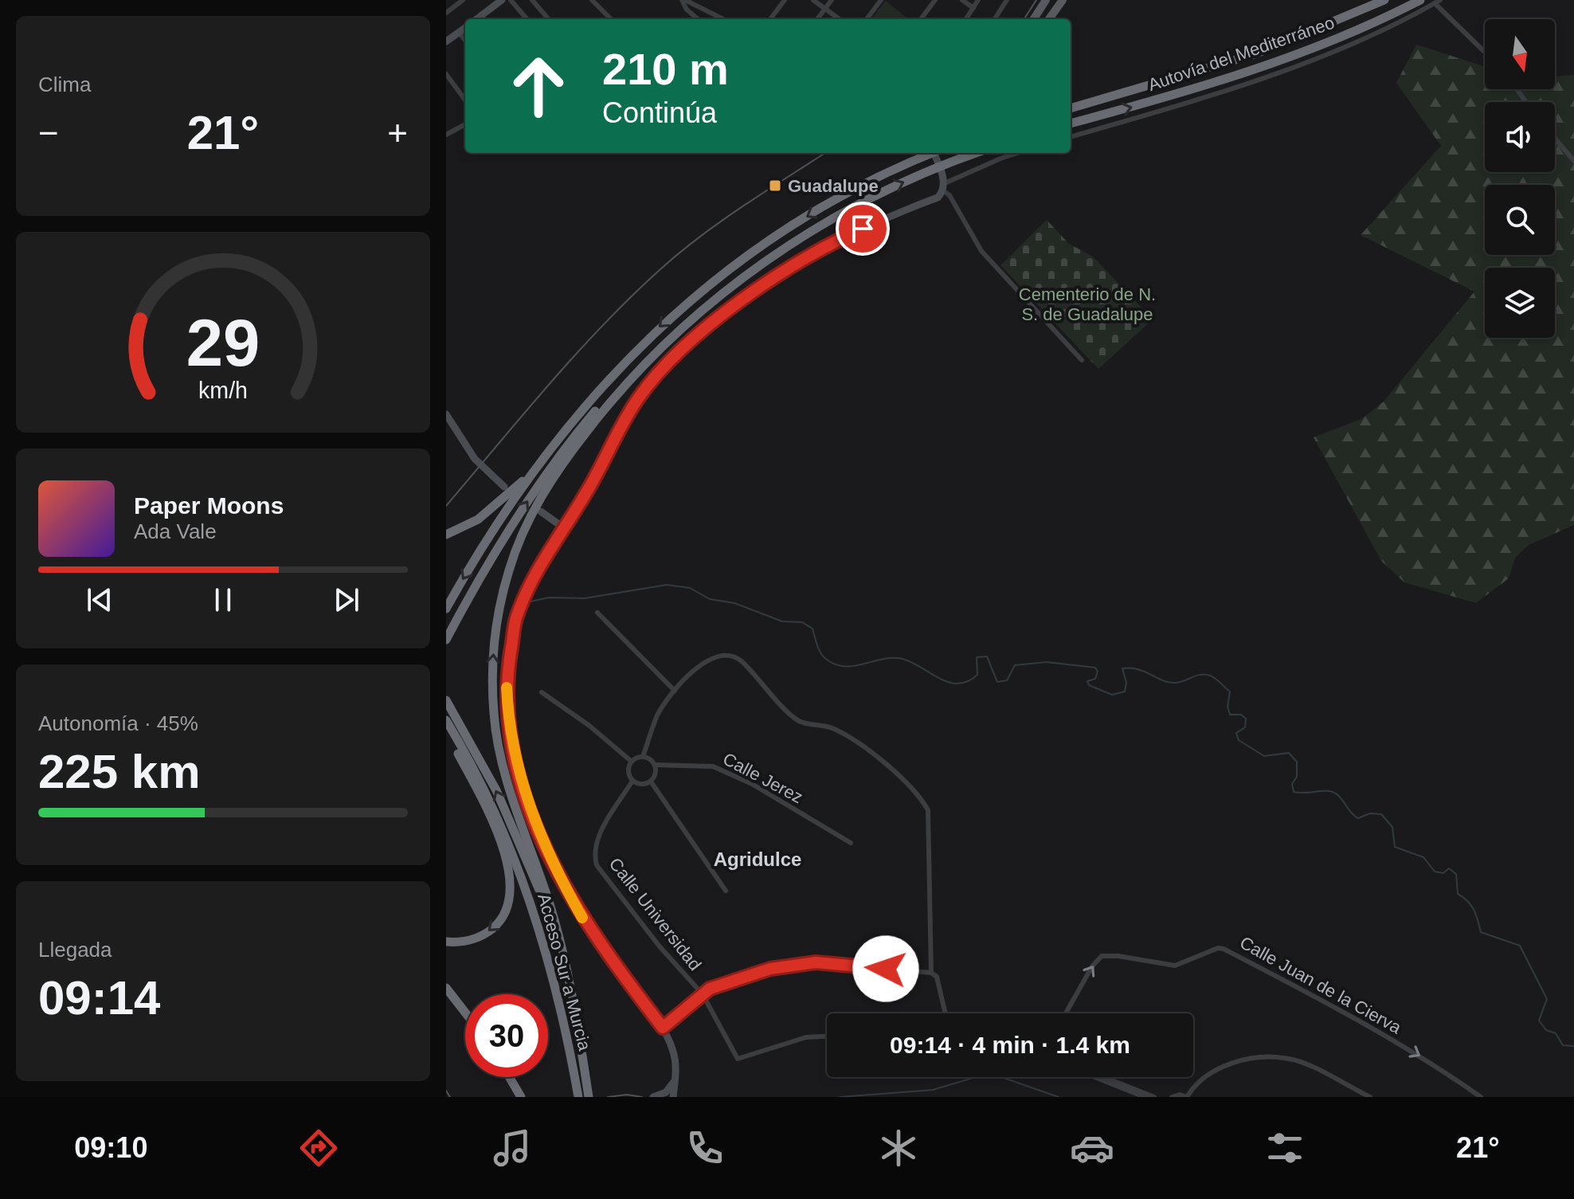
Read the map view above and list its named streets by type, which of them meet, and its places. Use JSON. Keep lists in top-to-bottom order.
{
  "streets": {
    "highway": ["Autovía del Mediterráneo", "Acceso Sur a Murcia"],
    "street": ["Calle Jerez", "Calle Universidad", "Calle Juan de la Cierva"]
  },
  "crossings": [
    ["Calle Jerez", "Calle Universidad"]
  ],
  "one_way": ["Calle Juan de la Cierva"],
  "districts": ["Agridulce"],
  "parks": ["Cementerio de N. S. de Guadalupe"],
  "places": {
    "transit": ["Guadalupe"]
  },
  "north": "bottom",
  "page": {
    "tile": [
      "Clima",
      ["Autonomía · 45%", "225 km"],
      ["Llegada", "09:14"]
    ],
    "turn": ["210 m", "Continúa"],
    "heat": ["−", "21°", "+"],
    "song": ["Paper Moons", "Ada Vale"],
    "limit": "30",
    "trip": "09:14 · 4 min · 1.4 km",
    "tabs": ["09:10", "21°"],
    "gauge": ["29", "km/h"]
  }
}
